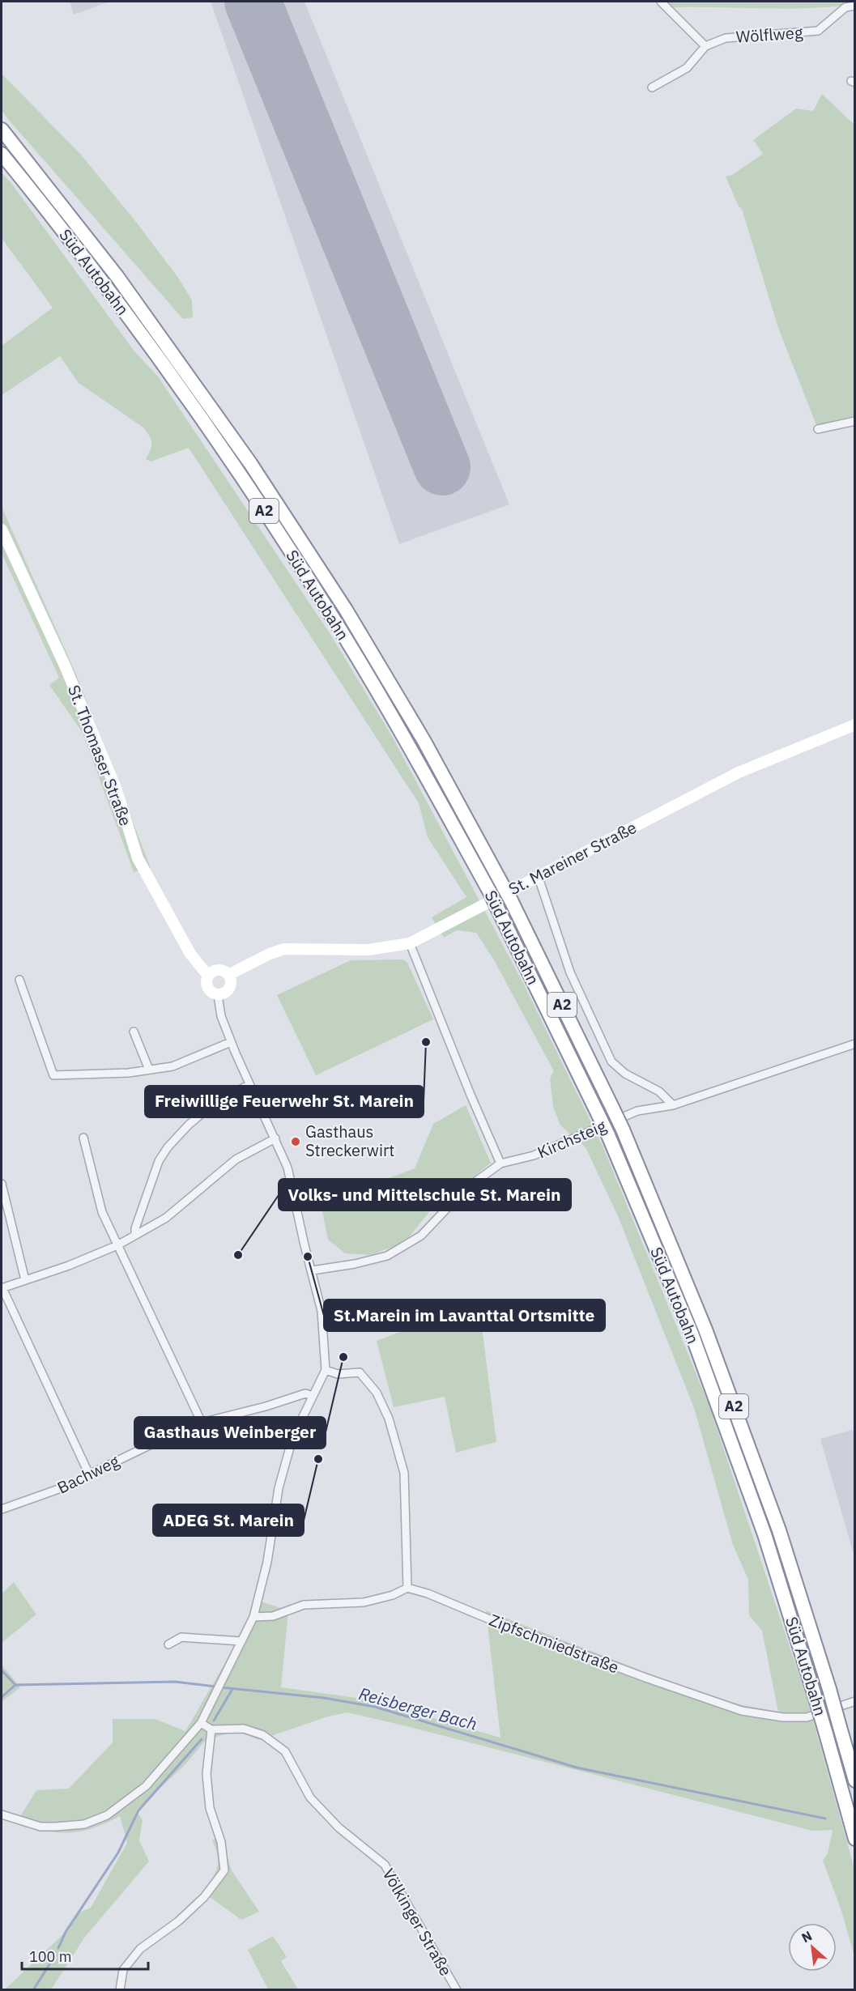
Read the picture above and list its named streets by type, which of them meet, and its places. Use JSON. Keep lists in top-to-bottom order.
{
  "streets": {
    "highway": ["Süd Autobahn", "A2"],
    "main road": ["St. Thomaser Straße", "St. Mareiner Straße"],
    "street": [
      "Wölflweg",
      "Kirchsteig",
      "Bachweg",
      "Zipfschmiedstraße",
      "Völkinger Straße"
    ]
  },
  "crossings": [
    ["St. Thomaser Straße", "St. Mareiner Straße"]
  ],
  "water": ["Reisberger Bach"],
  "places": [
    "Freiwillige Feuerwehr St. Marein",
    "Gasthaus Streckerwirt",
    "Volks- und Mittelschule St. Marein",
    "St.Marein im Lavanttal Ortsmitte",
    "Gasthaus Weinberger",
    "ADEG St. Marein"
  ],
  "scale_bar": "100 m",
  "north": "top left"
}
